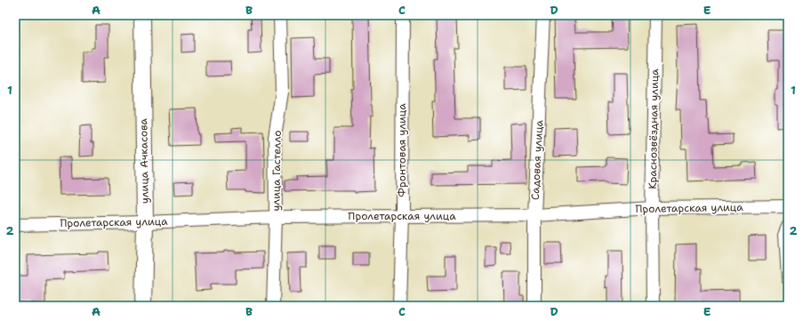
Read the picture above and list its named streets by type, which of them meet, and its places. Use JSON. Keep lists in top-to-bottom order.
{
  "streets": {
    "street": [
      "Краснозвёздная улица",
      "Фронтовая улица",
      "Садовая улица",
      "улица Ачкасова",
      "улица Гастелло",
      "Пролетарская улица"
    ]
  },
  "crossings": [
    ["Краснозвёздная улица", "Пролетарская улица"],
    ["Фронтовая улица", "Пролетарская улица"],
    ["Садовая улица", "Пролетарская улица"],
    ["улица Ачкасова", "Пролетарская улица"],
    ["улица Гастелло", "Пролетарская улица"]
  ],
  "grid": {
    "columns": [
      "A",
      "B",
      "C",
      "D",
      "E"
    ],
    "rows": ["1", "2"]
  }
}
